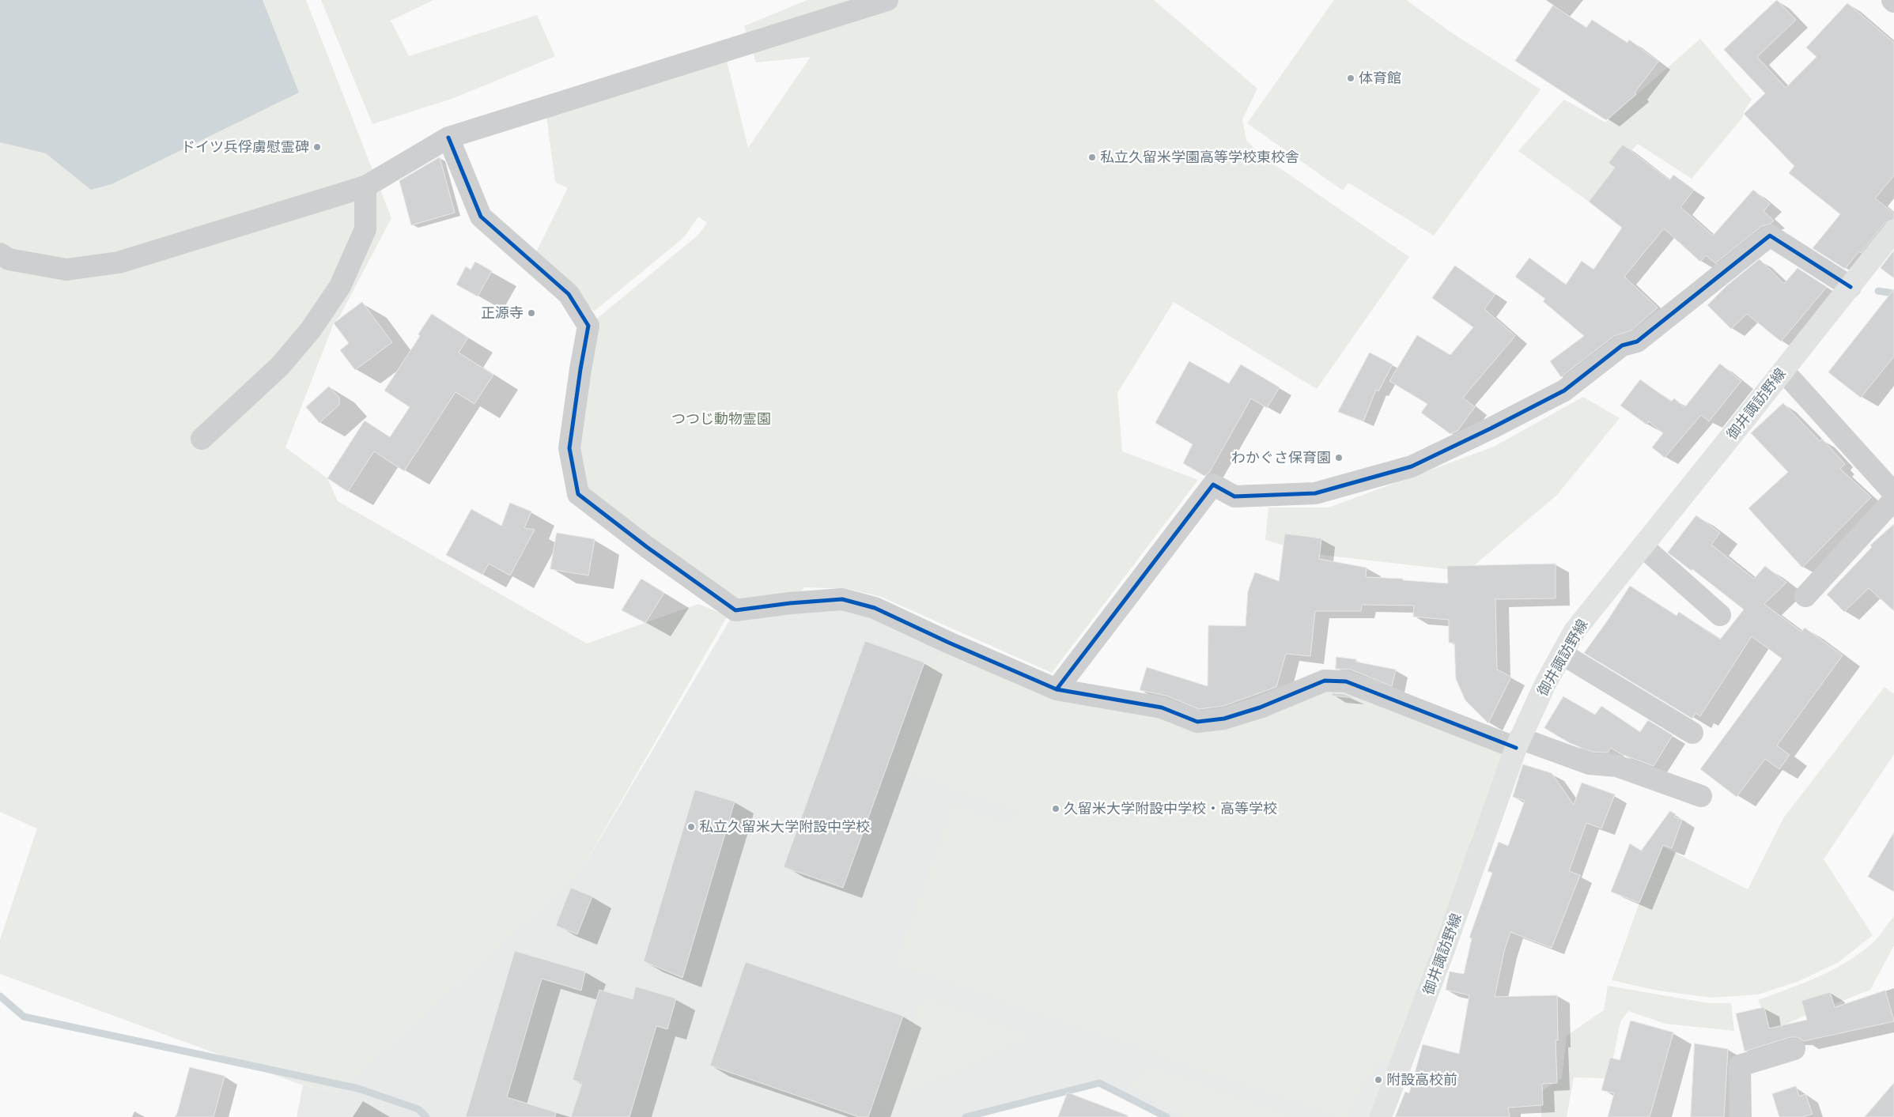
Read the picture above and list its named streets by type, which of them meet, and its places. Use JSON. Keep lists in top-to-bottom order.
{
  "streets": {
    "main road": ["御井諏訪野線"]
  },
  "parks": ["つつじ動物霊園"],
  "places": [
    "体育館",
    "ドイツ兵俘虜慰霊碑",
    "私立久留米学園高等学校東校舎",
    "正源寺",
    "わかぐさ保育園",
    "久留米大学附設中学校・高等学校",
    "私立久留米大学附設中学校",
    "附設高校前"
  ]
}
